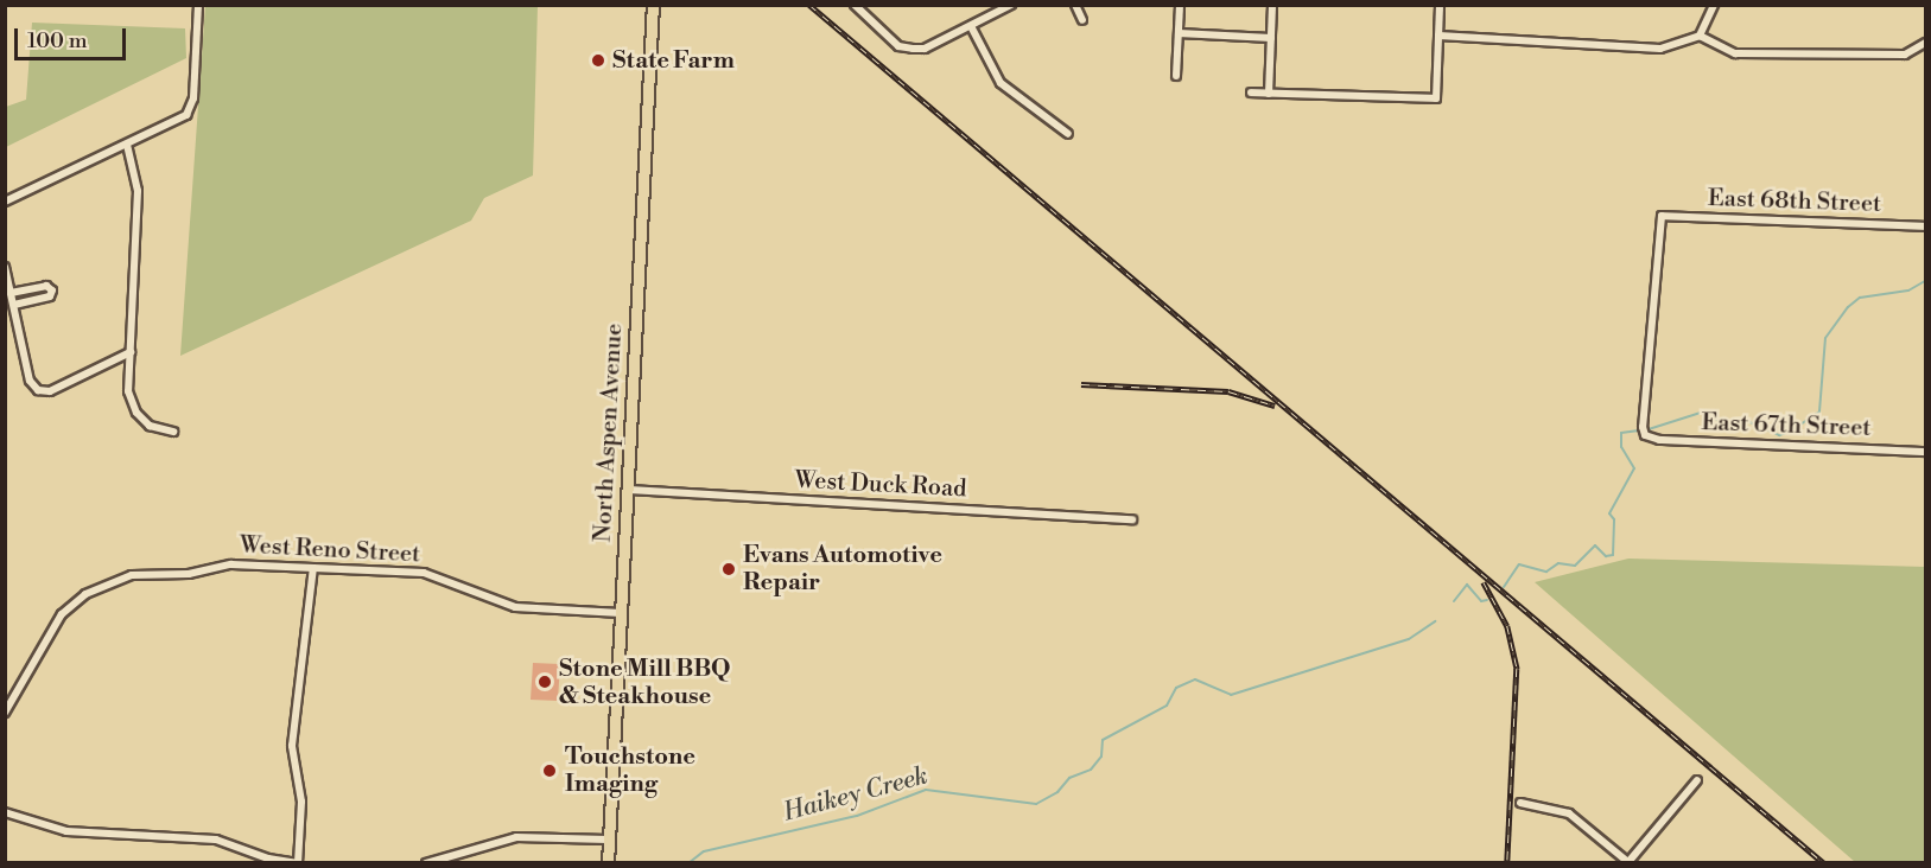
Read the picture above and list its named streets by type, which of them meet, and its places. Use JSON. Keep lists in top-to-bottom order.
{
  "streets": {
    "main road": ["North Aspen Avenue"],
    "street": [
      "East 68th Street",
      "East 67th Street",
      "West Duck Road",
      "West Reno Street"
    ]
  },
  "crossings": [
    ["East 68th Street", "East 67th Street"],
    ["North Aspen Avenue", "West Duck Road"],
    ["North Aspen Avenue", "West Reno Street"]
  ],
  "water": ["Haikey Creek"],
  "places": [
    "State Farm",
    "Evans Automotive Repair",
    "Stone Mill BBQ & Steakhouse",
    "Touchstone Imaging"
  ],
  "scale_bar": "100 m"
}
